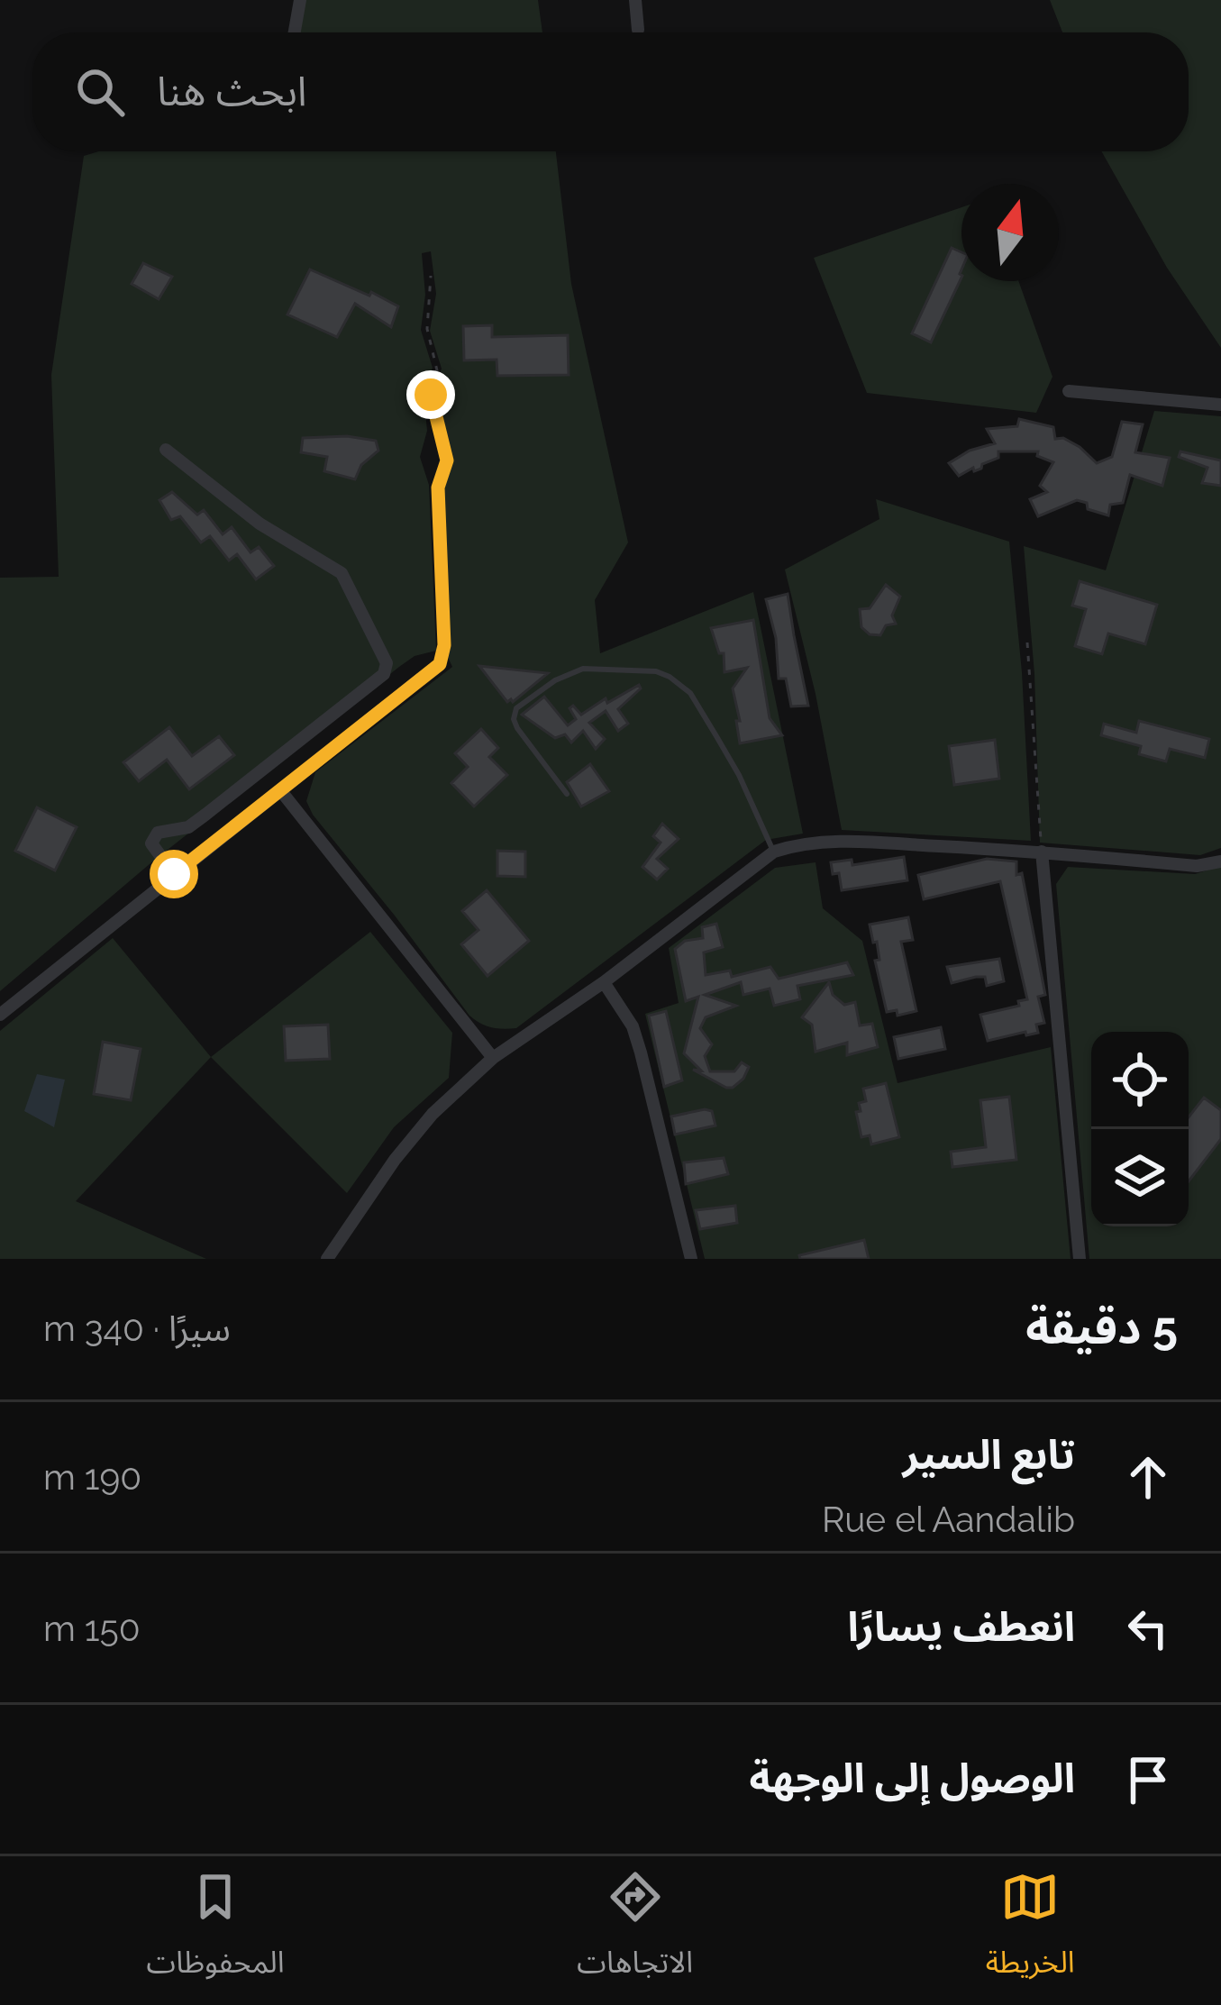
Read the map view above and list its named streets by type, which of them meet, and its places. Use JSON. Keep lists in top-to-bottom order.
{
  "north": "top",
  "page": {
    "search": "ابحث هنا",
    "heading": ["5 دقيقة", "سيرًا · 340 m"],
    "list": [
      ["تابع السير", "Rue el Aandalib", "190 m"],
      ["انعطف يسارًا", "150 m"],
      "الوصول إلى الوجهة"
    ],
    "nav": ["الخريطة", "الاتجاهات", "المحفوظات"]
  }
}
